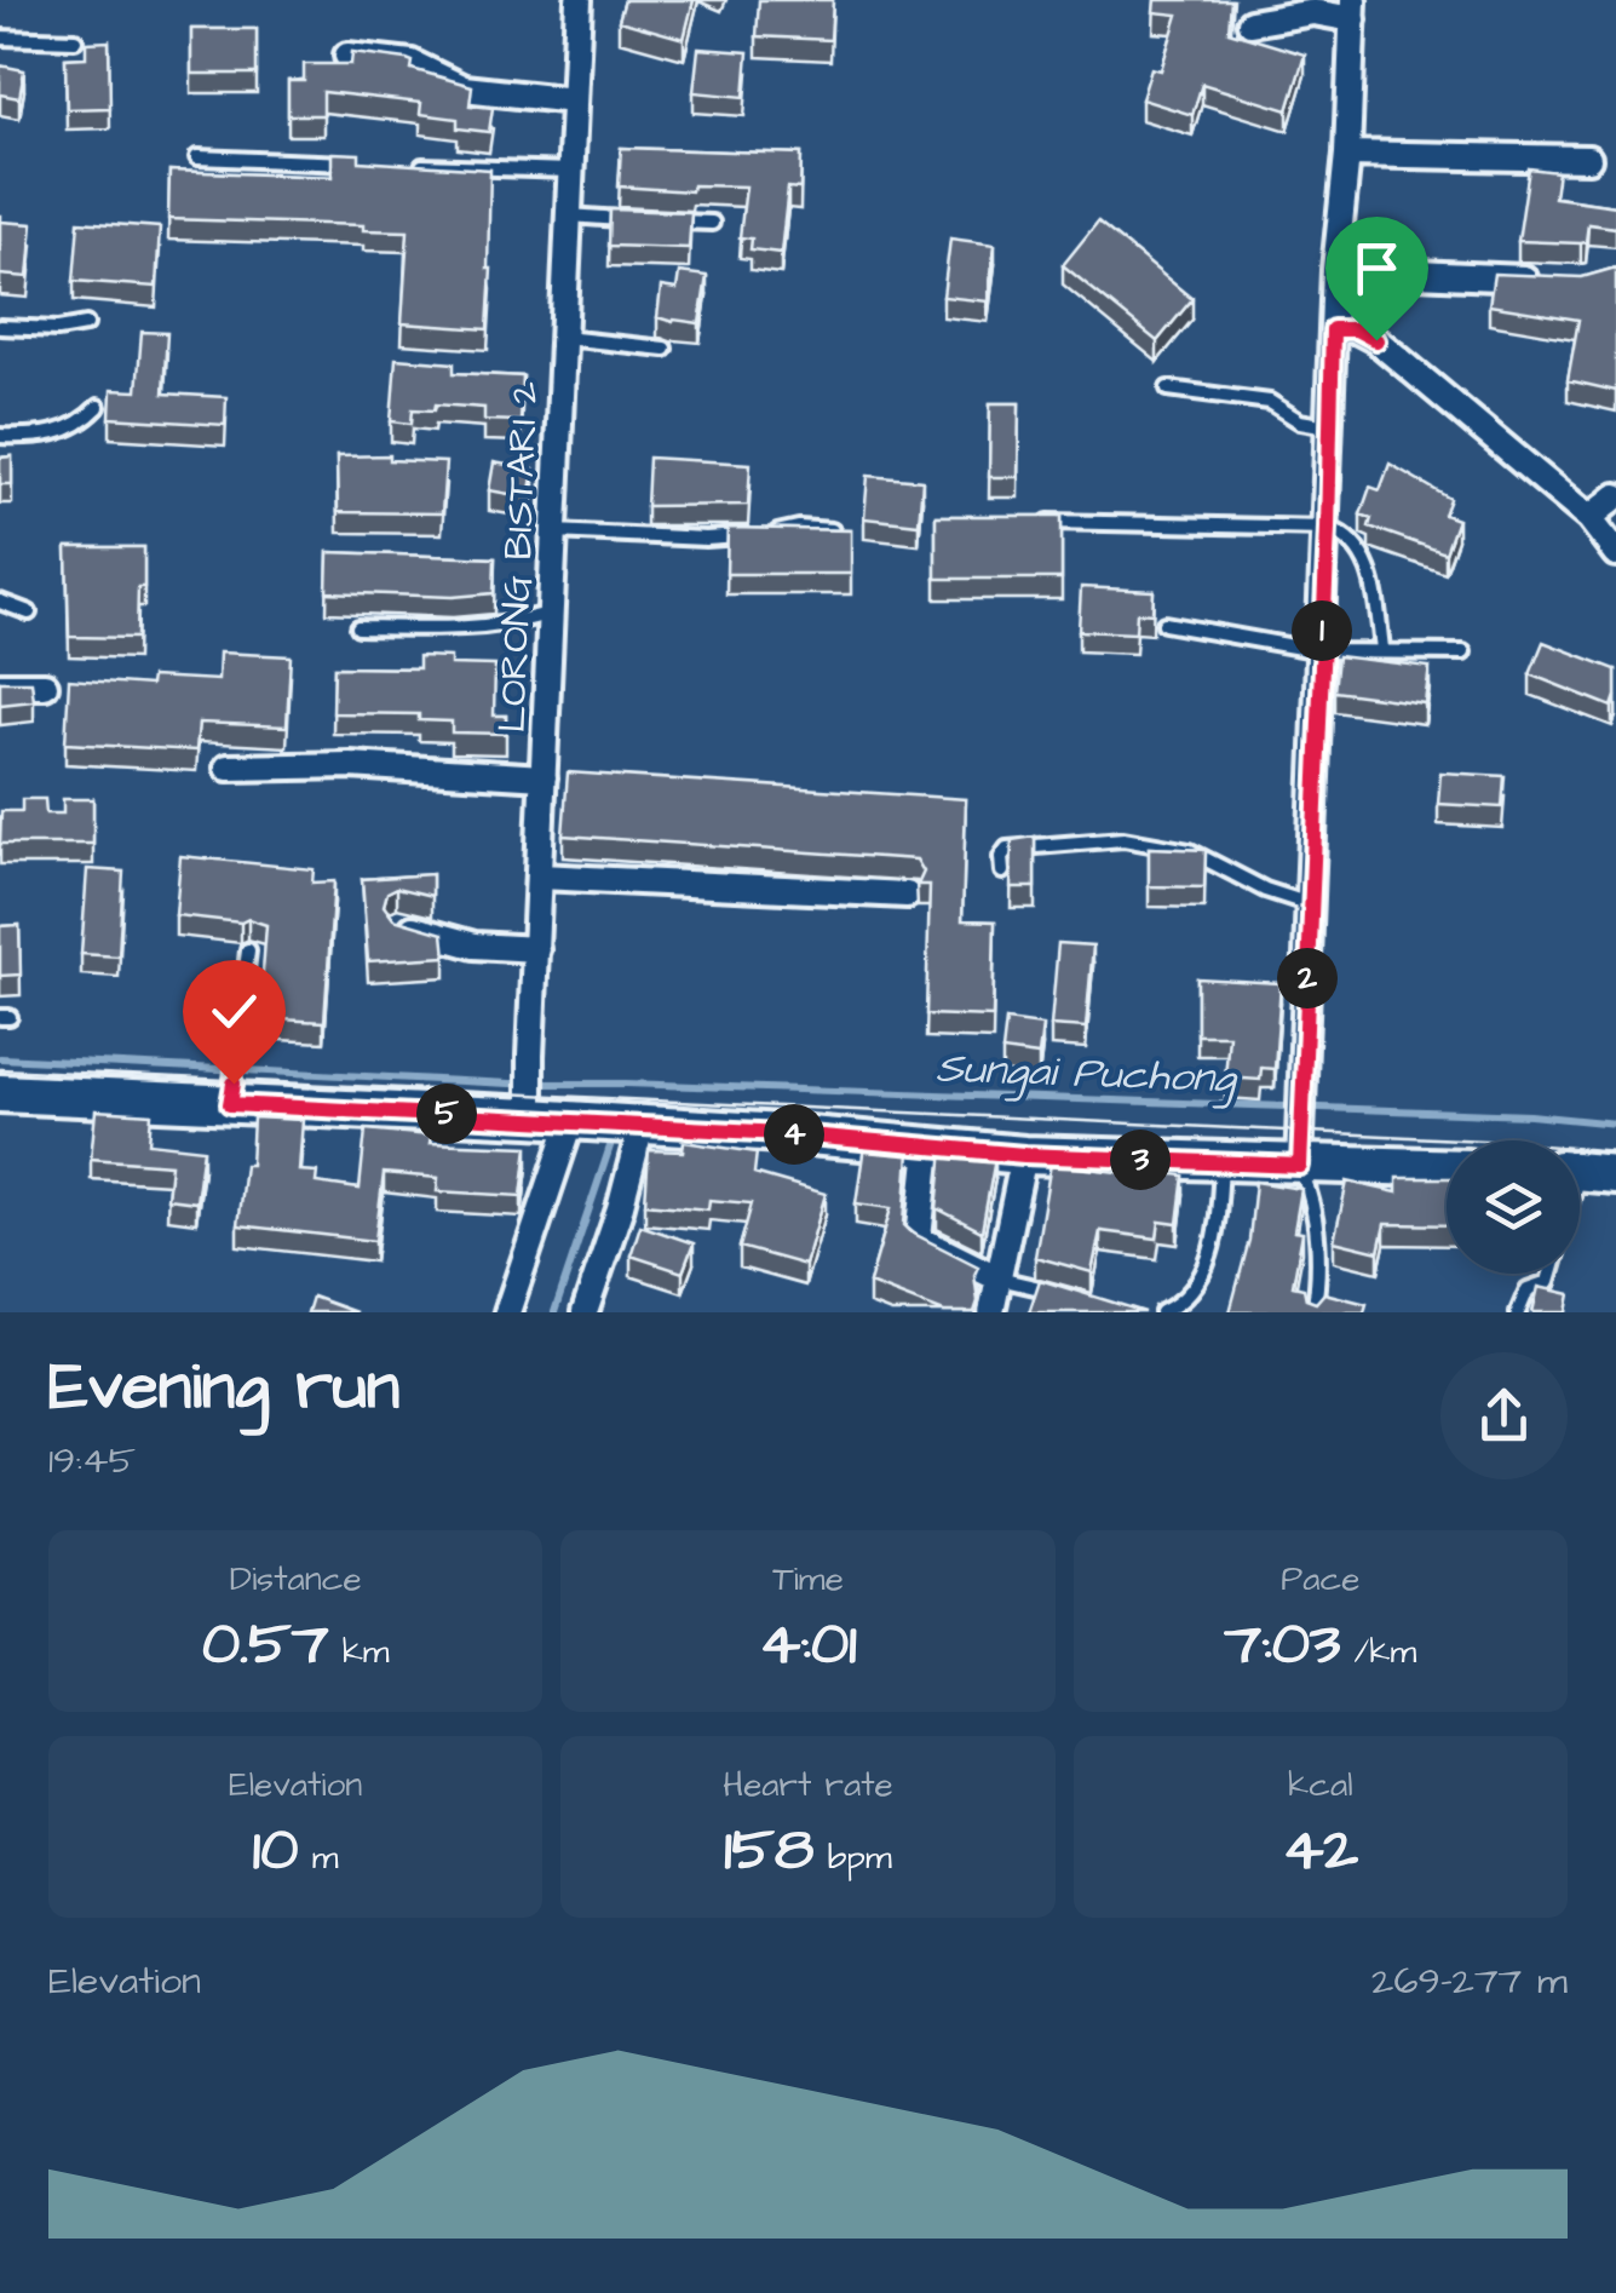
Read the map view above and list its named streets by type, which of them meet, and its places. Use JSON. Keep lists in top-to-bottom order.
{
  "streets": {
    "street": ["LORONG BISTARI 2"]
  },
  "water": ["Sungai Puchong"],
  "page": {
    "pins": [
      "1",
      "2",
      "5",
      "4",
      "3"
    ],
    "heading": ["Evening run", "19:45"],
    "stats": [
      ["Distance", "0.57 km"],
      ["Time", "4:01"],
      ["Pace", "7:03 /km"],
      ["Elevation", "10 m"],
      ["Heart rate", "158 bpm"],
      ["kcal", "42"]
    ],
    "chart": ["Elevation", "269–277 m"]
  }
}
